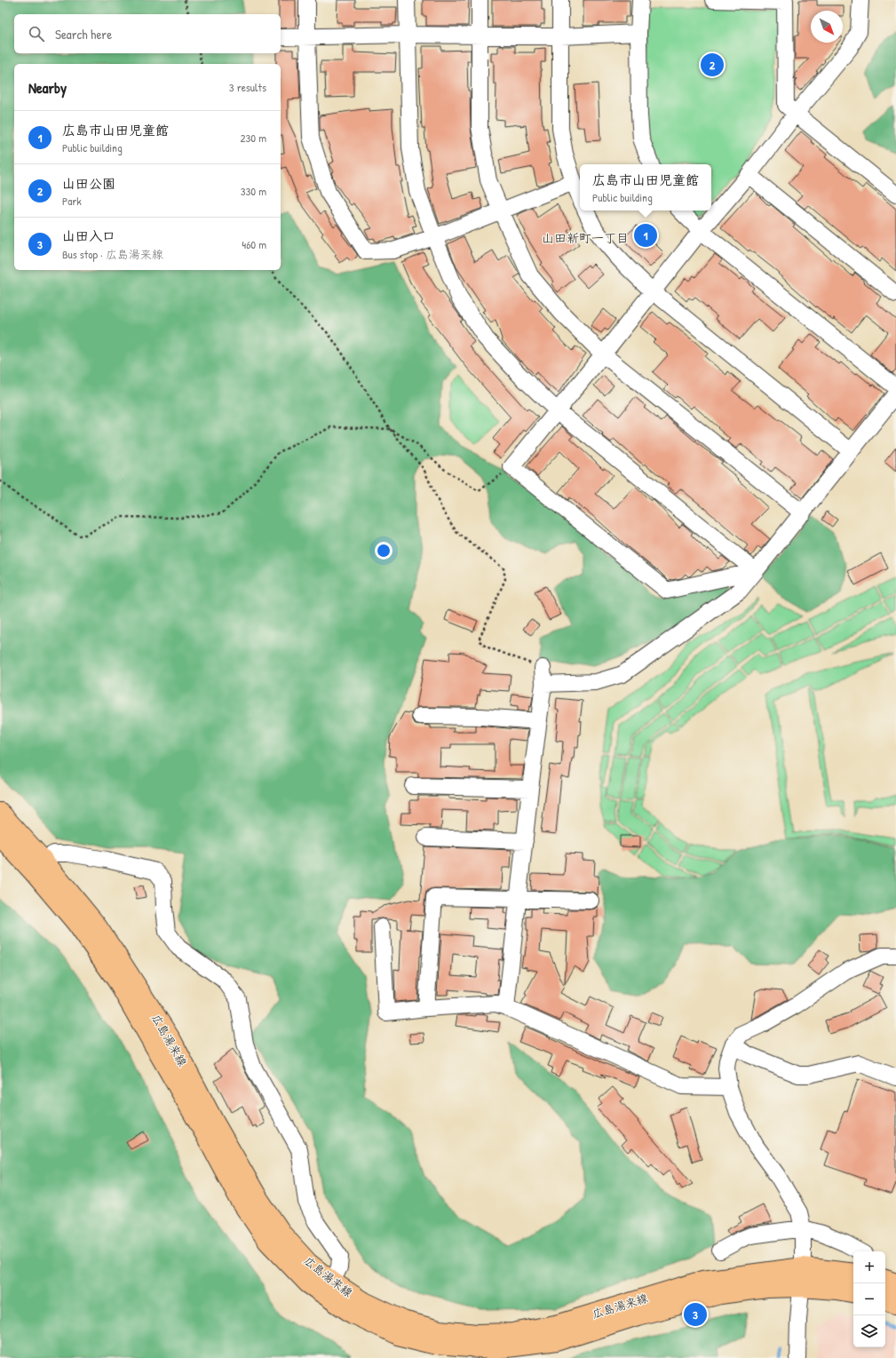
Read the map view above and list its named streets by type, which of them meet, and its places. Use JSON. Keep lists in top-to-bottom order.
{
  "streets": {
    "main road": ["広島湯来線"]
  },
  "districts": ["山田新町一丁目"],
  "north": "bottom right",
  "page": {
    "search": "Search here",
    "pins": ["2", "1", "3"],
    "heading": ["Nearby", "3 results"],
    "list": [
      {
        "mark": "1",
        "name": "広島市山田児童館",
        "note": "Public building",
        "value": "230 m"
      },
      {
        "mark": "2",
        "name": "山田公園",
        "note": "Park",
        "value": "330 m"
      },
      {
        "mark": "3",
        "name": "山田入口",
        "note": "Bus stop · 広島湯来線",
        "value": "460 m"
      }
    ],
    "popup": ["広島市山田児童館", "Public building"],
    "map_buttons": ["+", "−"]
  }
}
